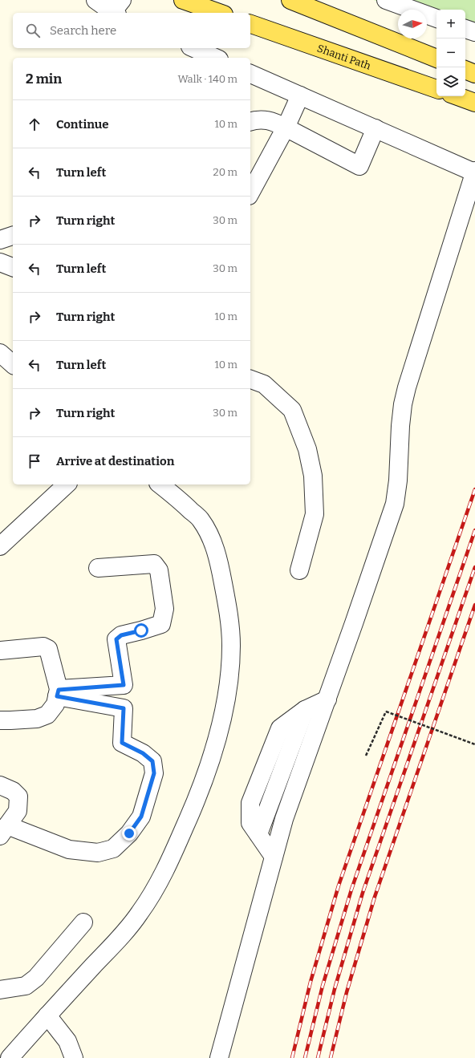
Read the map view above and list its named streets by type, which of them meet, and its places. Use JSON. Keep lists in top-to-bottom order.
{
  "streets": {
    "main road": ["Shanti Path"]
  },
  "north": "right",
  "page": {
    "map_buttons": ["+", "−"],
    "search": "Search here",
    "heading": ["2 min", "Walk · 140 m"],
    "list": [
      ["Continue", "10 m"],
      ["Turn left", "20 m"],
      ["Turn right", "30 m"],
      ["Turn left", "30 m"],
      ["Turn right", "10 m"],
      ["Turn left", "10 m"],
      ["Turn right", "30 m"],
      "Arrive at destination"
    ]
  }
}
